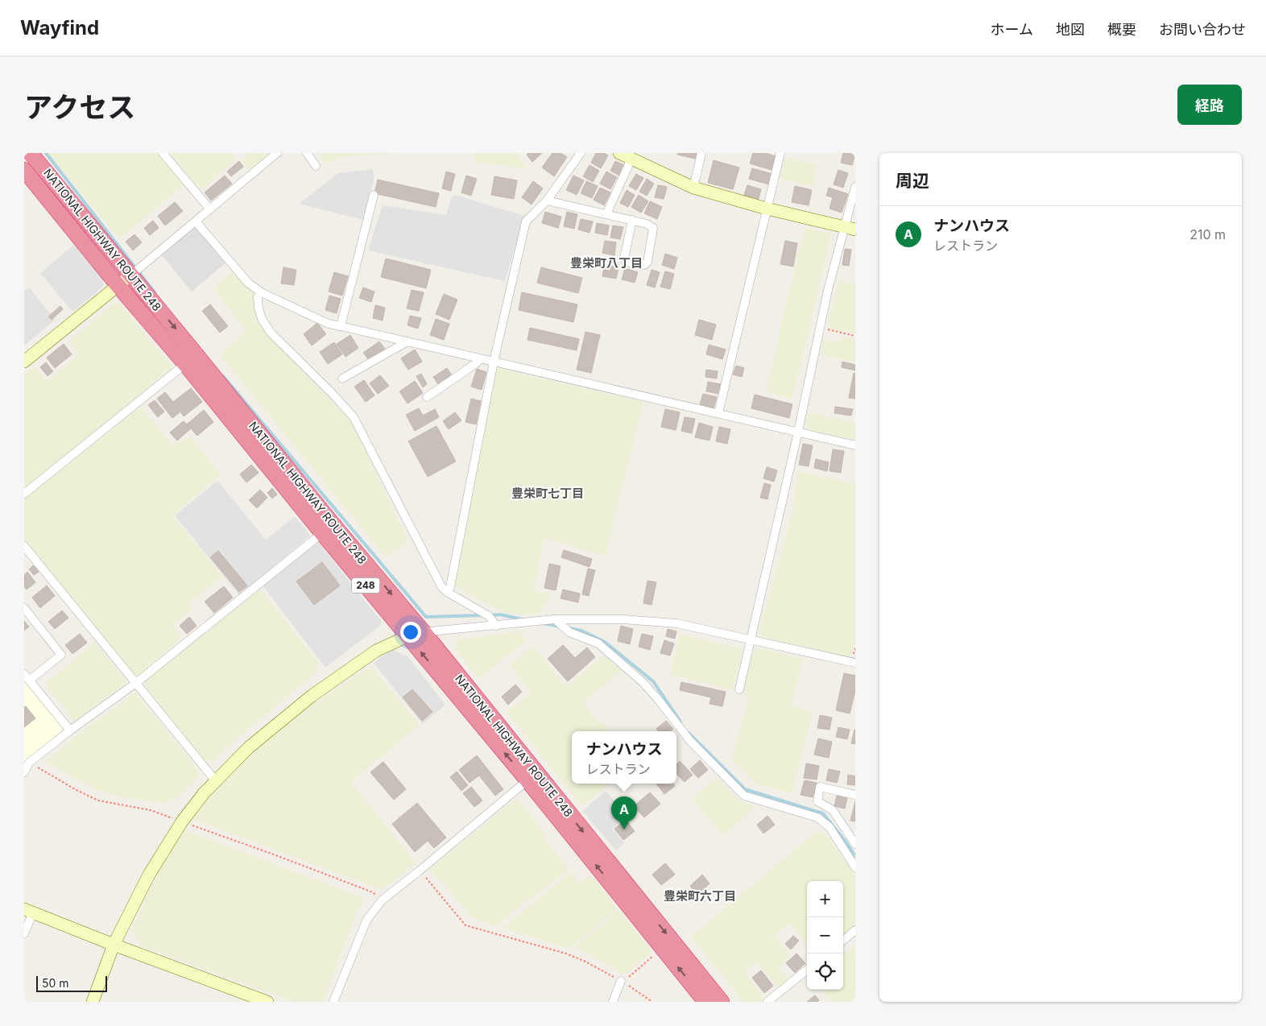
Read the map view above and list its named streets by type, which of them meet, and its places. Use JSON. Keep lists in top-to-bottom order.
{
  "streets": {
    "highway": ["NATIONAL HIGHWAY ROUTE 248", "248"]
  },
  "districts": ["豊栄町八丁目", "豊栄町七丁目", "豊栄町六丁目"],
  "scale_bar": "50 m",
  "page": {
    "header": "Wayfind",
    "nav": [
      "ホーム",
      "地図",
      "概要",
      "お問い合わせ"
    ],
    "title": "アクセス",
    "buttons": "経路",
    "heading": "周辺",
    "list": [
      {
        "mark": "A",
        "name": "ナンハウス",
        "note": "レストラン",
        "value": "210 m"
      }
    ],
    "popup": ["ナンハウス", "レストラン"],
    "pins": "A",
    "map_buttons": ["+", "−"],
    "scale": "50 m"
  }
}
